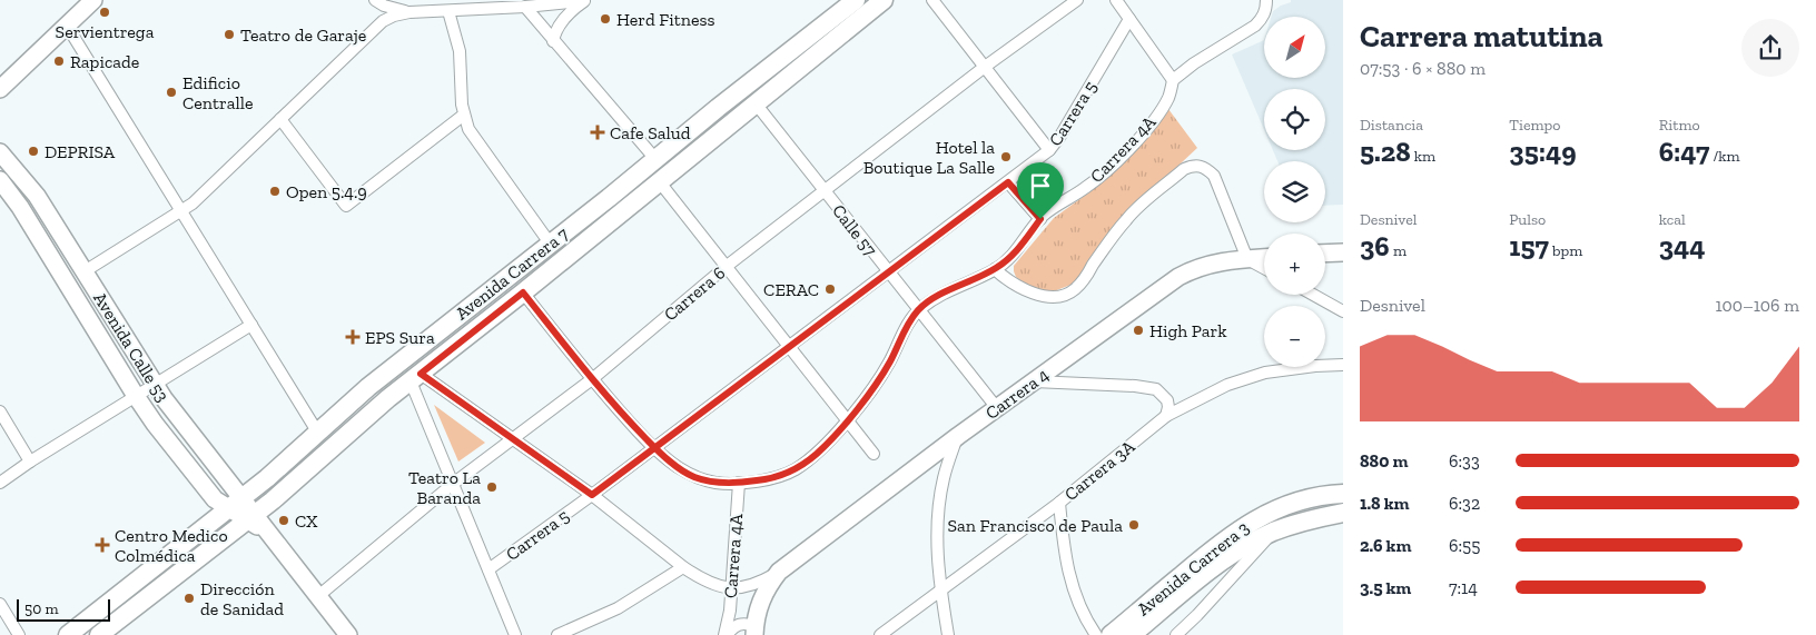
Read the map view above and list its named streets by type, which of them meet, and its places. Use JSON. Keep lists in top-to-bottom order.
{
  "streets": {
    "main road": [
      "Avenida Carrera 7",
      "Avenida Calle 53",
      "Carrera 4",
      "Avenida Carrera 3"
    ],
    "street": [
      "Carrera 5",
      "Carrera 4A",
      "Calle 57",
      "Carrera 6",
      "Carrera 3A"
    ]
  },
  "crossings": [
    ["Carrera 5", "Calle 57"],
    ["Carrera 4A", "Calle 57"],
    ["Calle 57", "Avenida Carrera 7"],
    ["Calle 57", "Carrera 6"],
    ["Calle 57", "Carrera 4"],
    ["Avenida Carrera 7", "Avenida Calle 53"],
    ["Carrera 6", "Avenida Calle 53"]
  ],
  "places": {
    "other": [
      "Servientrega",
      "Herd Fitness",
      "Teatro de Garaje",
      "Rapicade",
      "Edificio Centralle",
      "DEPRISA",
      "Hotel la Boutique La Salle",
      "Open 5.4.9",
      "CERAC",
      "High Park",
      "Teatro La Baranda",
      "CX",
      "San Francisco de Paula",
      "Dirección de Sanidad"
    ],
    "health": ["Cafe Salud", "EPS Sura", "Centro Medico Colmédica"]
  },
  "scale_bar": "50 m",
  "north": "top right",
  "page": {
    "heading": ["Carrera matutina", "07:53 · 6 × 880 m"],
    "map_buttons": ["+", "−"],
    "stats": [
      ["Distancia", "5.28 km"],
      ["Tiempo", "35:49"],
      ["Ritmo", "6:47 /km"],
      ["Desnivel", "36 m"],
      ["Pulso", "157 bpm"],
      ["kcal", "344"]
    ],
    "chart": ["Desnivel", "100–106 m"],
    "list": [
      {
        "name": "880 m",
        "note": "6:33"
      },
      {
        "name": "1.8 km",
        "note": "6:32"
      },
      {
        "name": "2.6 km",
        "note": "6:55"
      },
      {
        "name": "3.5 km",
        "note": "7:14"
      }
    ],
    "scale": "50 m"
  }
}
